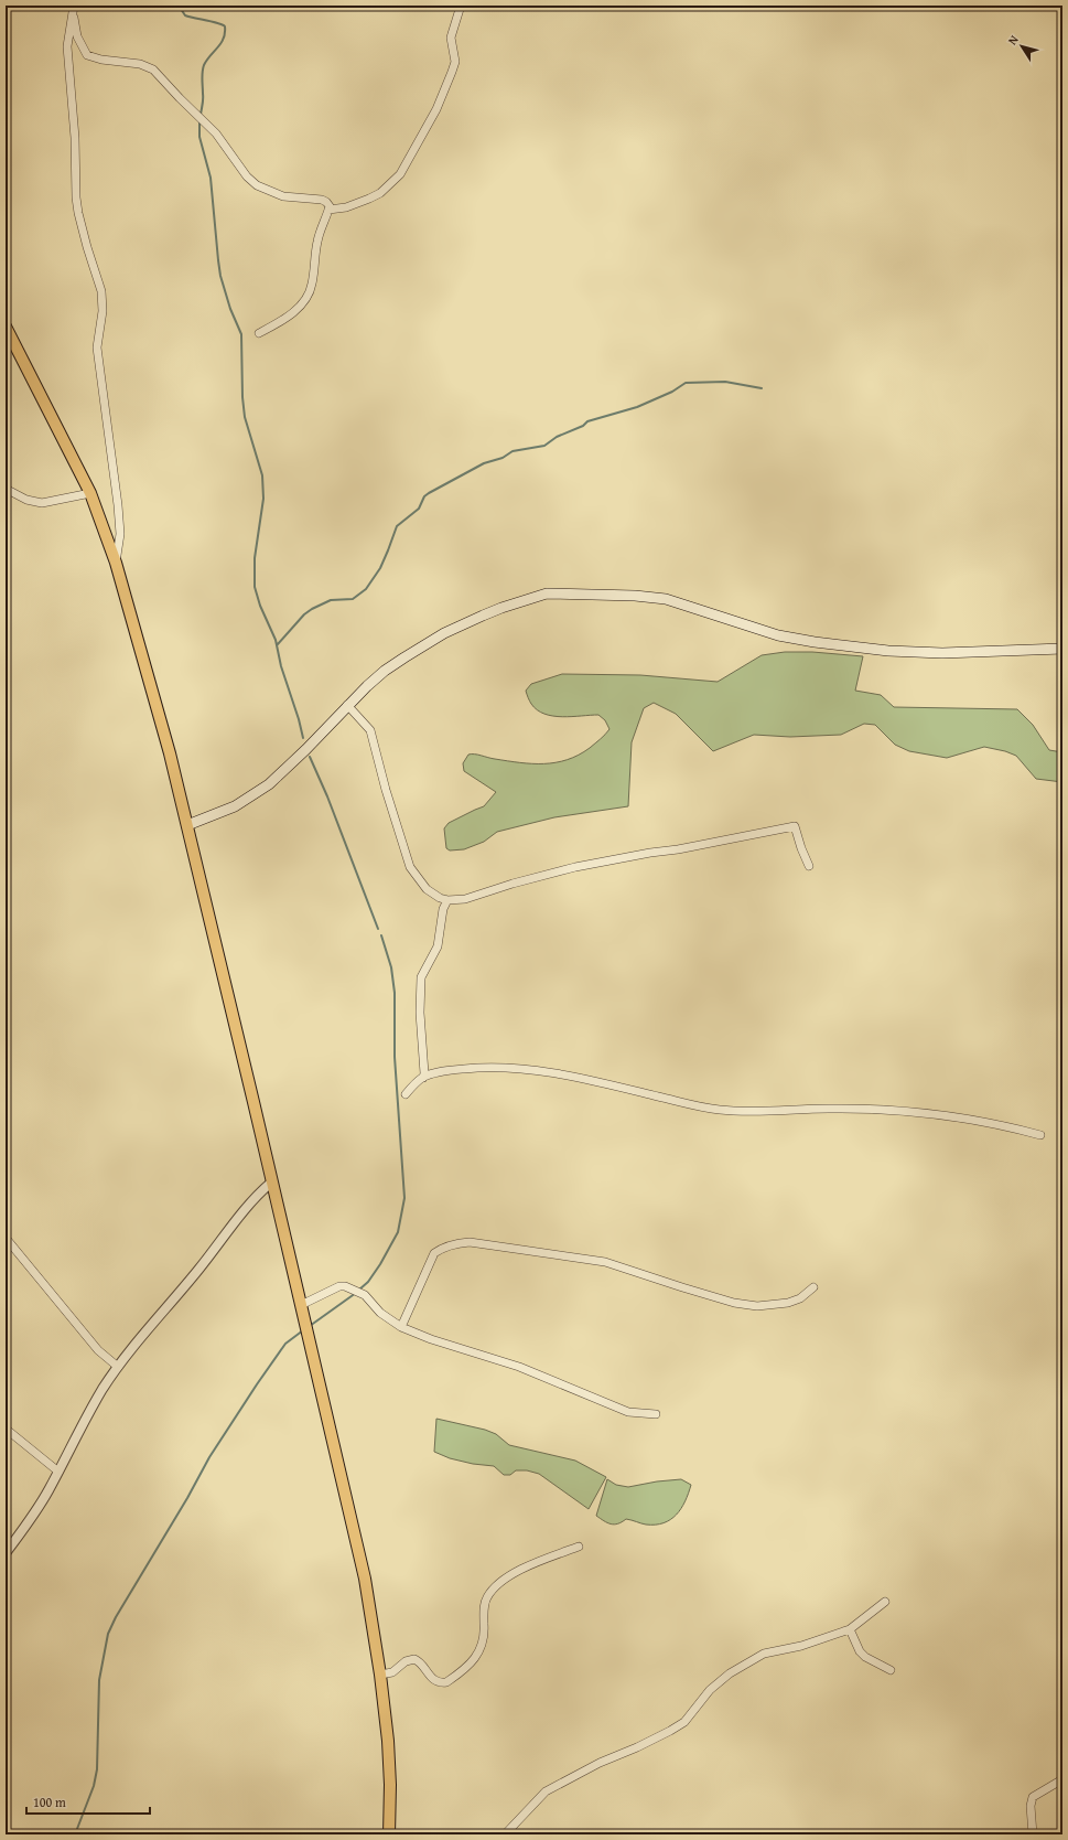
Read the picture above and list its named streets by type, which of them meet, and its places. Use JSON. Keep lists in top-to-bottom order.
{
  "scale_bar": "100 m",
  "north": "top left"
}
